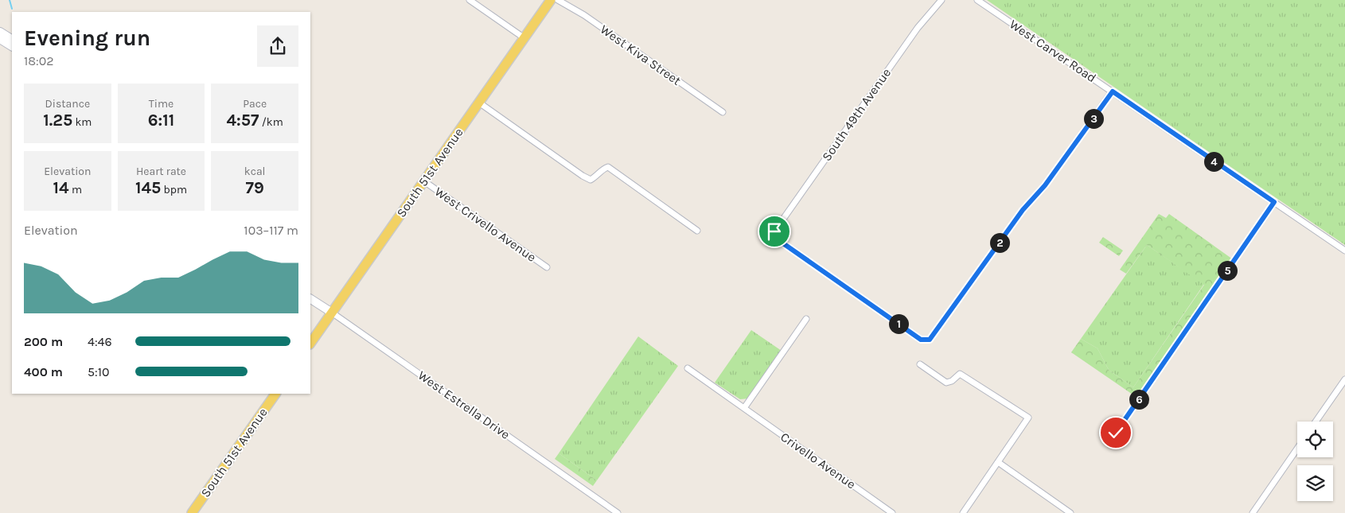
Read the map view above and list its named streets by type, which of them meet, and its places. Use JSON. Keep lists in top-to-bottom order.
{
  "streets": {
    "main road": ["South 51st Avenue", "West Estrella Drive"],
    "street": [
      "West Carver Road",
      "West Kiva Street",
      "South 49th Avenue",
      "West Crivello Avenue",
      "Crivello Avenue"
    ]
  },
  "crossings": [
    ["West Carver Road", "South 49th Avenue"],
    ["South 51st Avenue", "West Crivello Avenue"],
    ["South 51st Avenue", "West Estrella Drive"]
  ],
  "page": {
    "heading": ["Evening run", "18:02"],
    "stats": [
      ["Distance", "1.25 km"],
      ["Time", "6:11"],
      ["Pace", "4:57 /km"],
      ["Elevation", "14 m"],
      ["Heart rate", "145 bpm"],
      ["kcal", "79"]
    ],
    "pins": [
      "3",
      "4",
      "2",
      "5",
      "1",
      "6"
    ],
    "chart": ["Elevation", "103–117 m"],
    "list": [
      {
        "name": "200 m",
        "note": "4:46"
      },
      {
        "name": "400 m",
        "note": "5:10"
      }
    ]
  }
}
